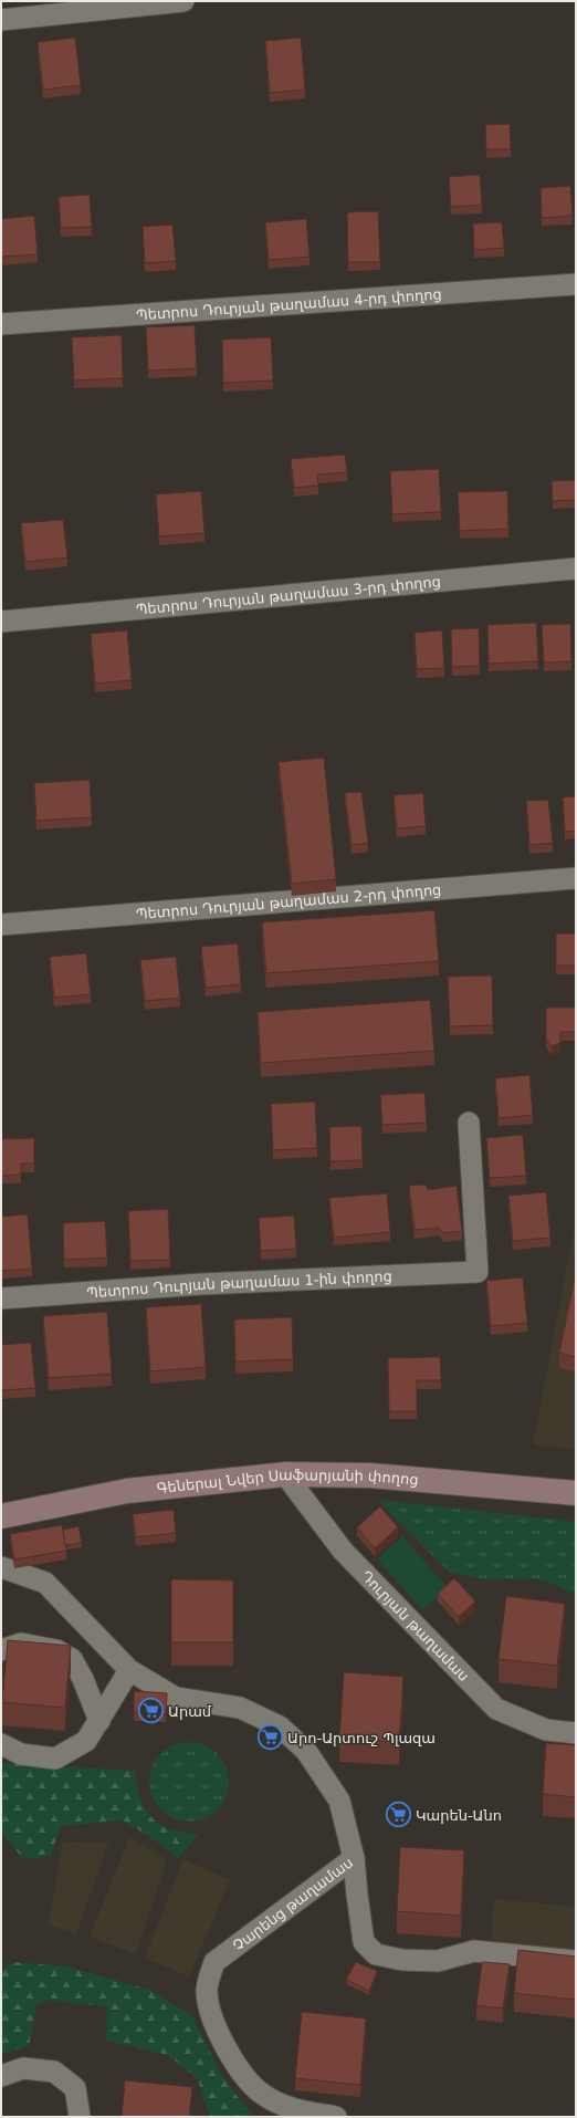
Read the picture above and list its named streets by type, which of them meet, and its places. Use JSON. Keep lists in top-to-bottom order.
{
  "streets": {
    "main road": ["Գեներալ Նվեր Սաֆարյանի փողոց"],
    "street": [
      "Պետրոս Դուրյան թաղամաս 4-րդ փողոց",
      "Պետրոս Դուրյան թաղամաս 3-րդ փողոց",
      "Պետրոս Դուրյան թաղամաս 2-րդ փողոց",
      "Պետրոս Դուրյան թաղամաս 1-ին փողոց",
      "Դուրյան թաղամաս",
      "Չարենց թաղամաս"
    ]
  },
  "crossings": [
    ["Գեներալ Նվեր Սաֆարյանի փողոց", "Դուրյան թաղամաս"]
  ],
  "places": {
    "supermarket": ["Արամ", "Արո-Արտուշ Պլազա", "Կարեն-Անո"]
  }
}
